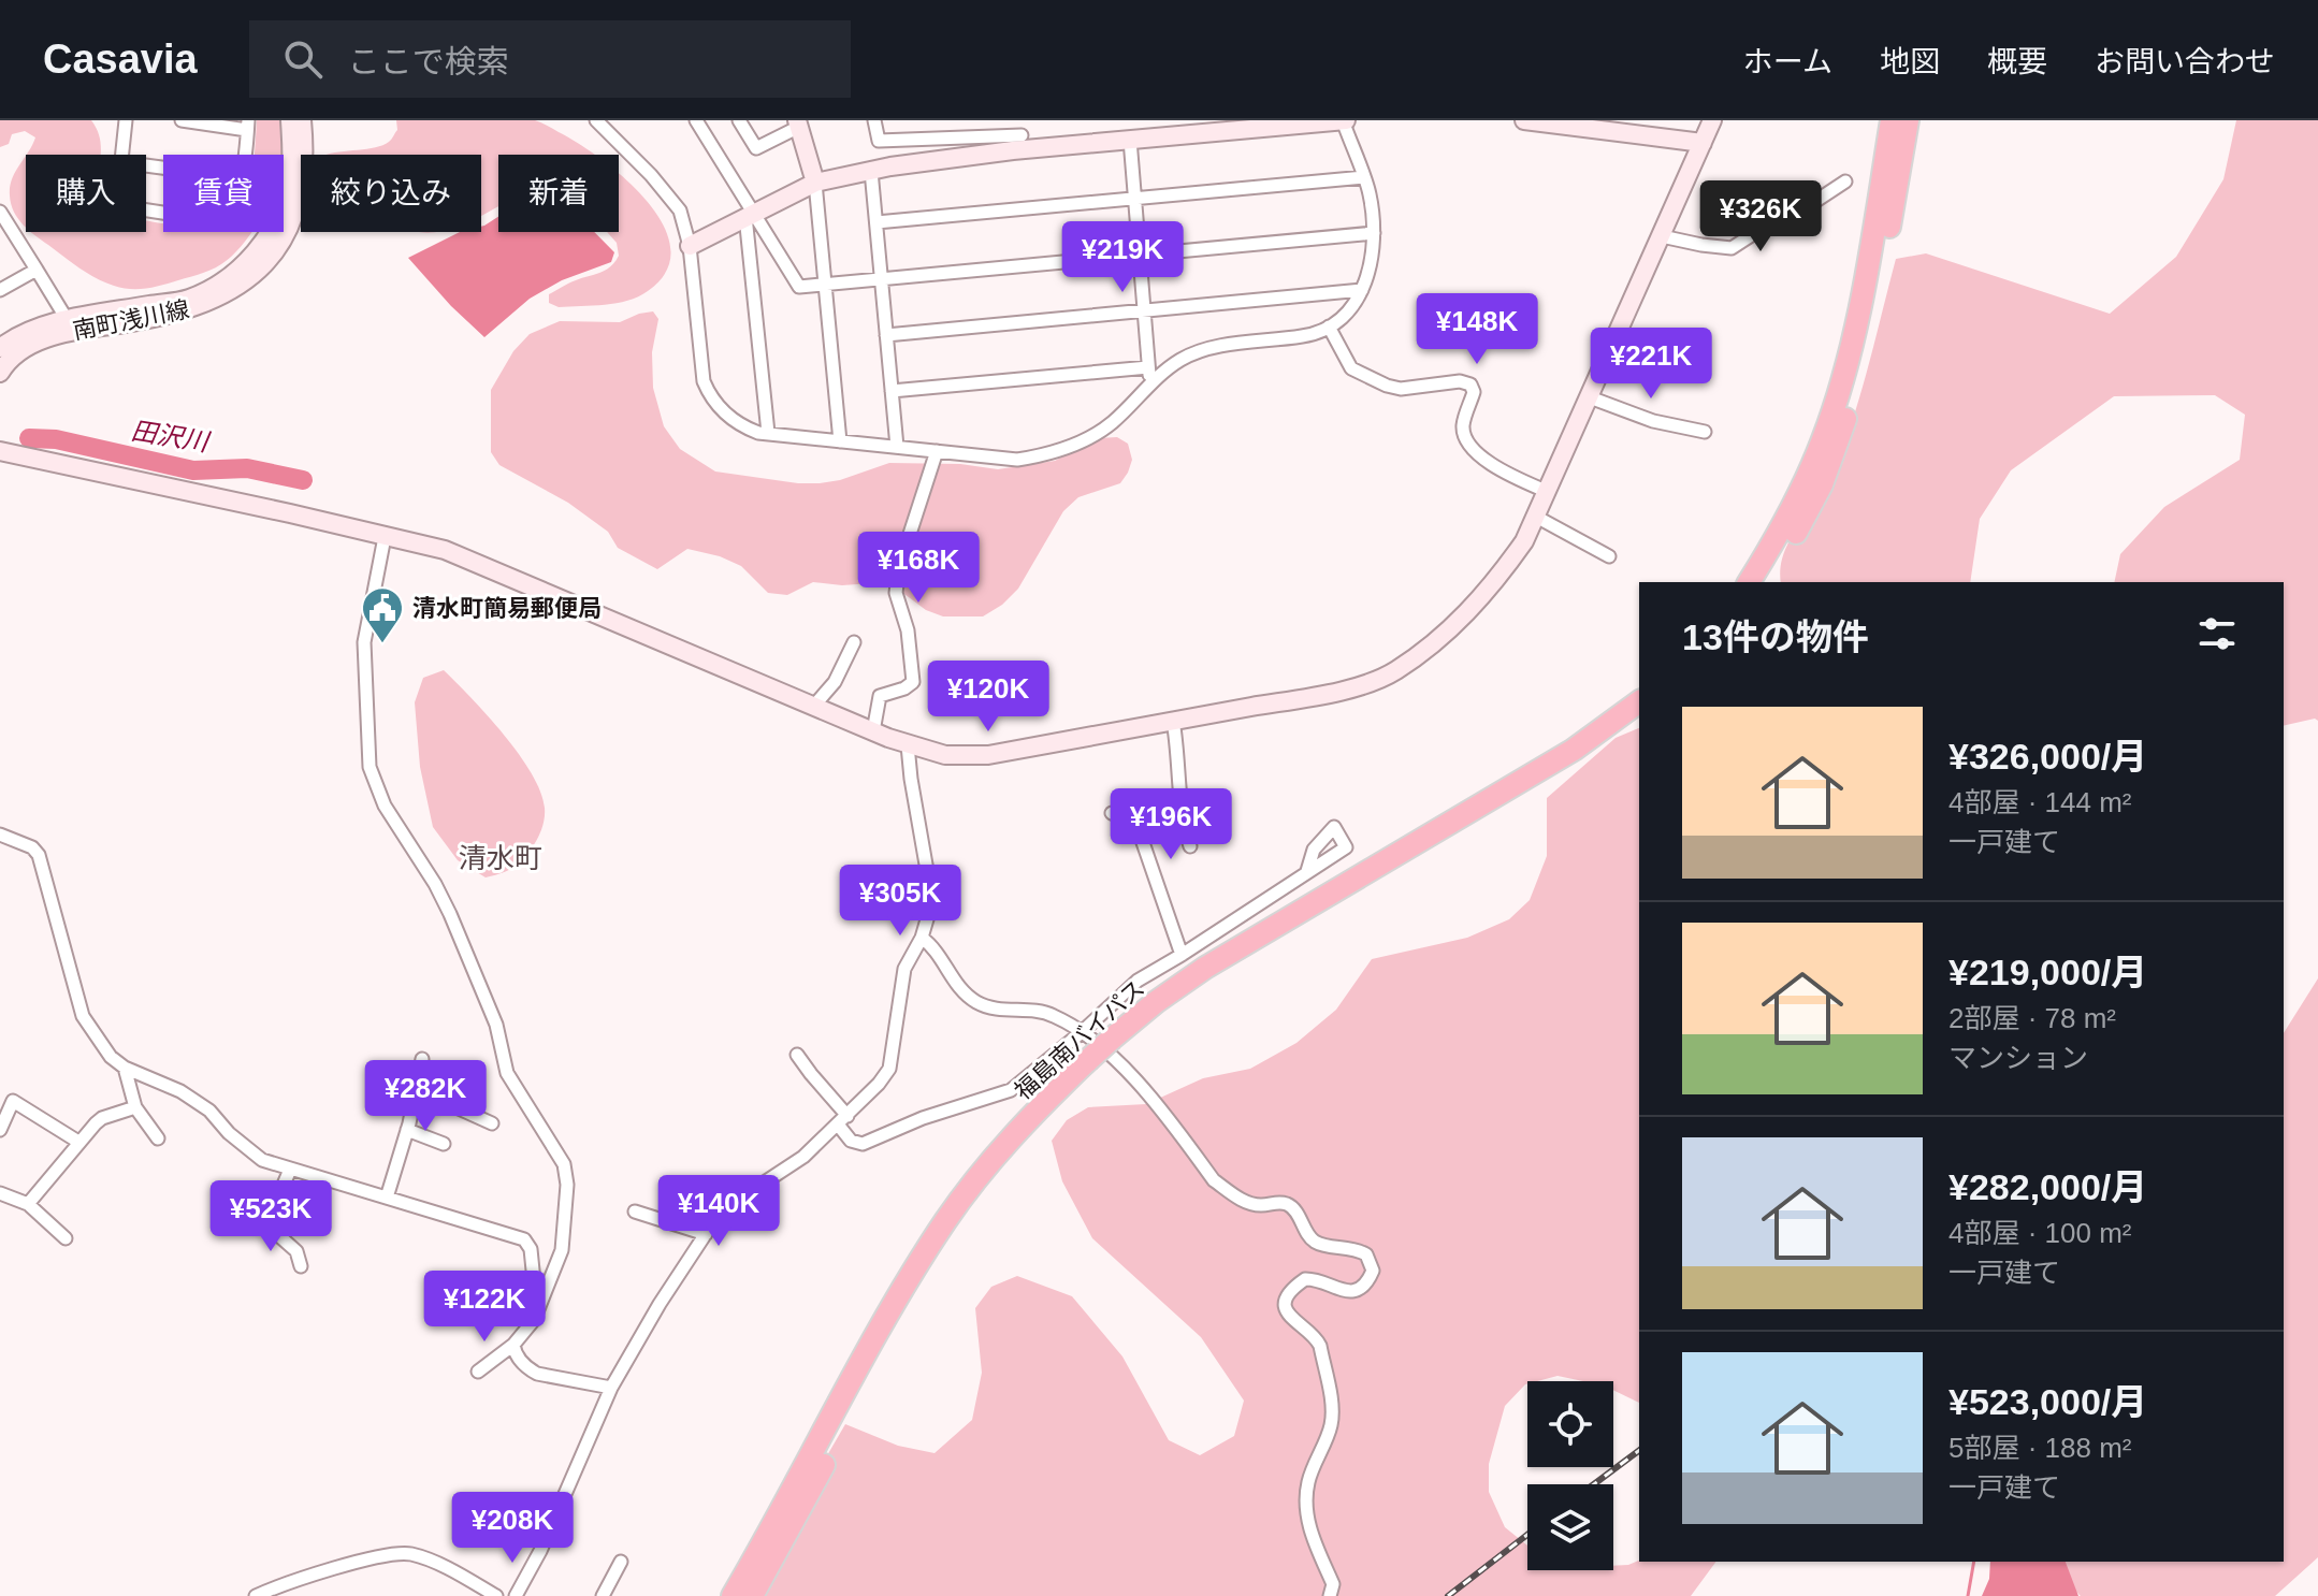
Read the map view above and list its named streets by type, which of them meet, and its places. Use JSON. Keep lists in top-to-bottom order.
{
  "streets": {
    "highway": ["福島南バイパス"],
    "street": ["南町浅川線"]
  },
  "districts": ["清水町"],
  "water": ["田沢川"],
  "places": {
    "public building": ["清水町簡易郵便局"]
  },
  "page": {
    "header": "Casavia",
    "search": "ここで検索",
    "nav": [
      "ホーム",
      "地図",
      "概要",
      "お問い合わせ"
    ],
    "chip": [
      "購入",
      "賃貸",
      "絞り込み",
      "新着"
    ],
    "price": [
      "¥326K",
      "¥219K",
      "¥148K",
      "¥221K",
      "¥168K",
      "¥120K",
      "¥196K",
      "¥305K",
      "¥282K",
      "¥140K",
      "¥523K",
      "¥122K",
      "¥208K"
    ],
    "heading": "13件の物件",
    "list": [
      {
        "name": "¥326,000/月",
        "note": "4部屋 · 144 m² · 一戸建て"
      },
      {
        "name": "¥219,000/月",
        "note": "2部屋 · 78 m² · マンション"
      },
      {
        "name": "¥282,000/月",
        "note": "4部屋 · 100 m² · 一戸建て"
      },
      {
        "name": "¥523,000/月",
        "note": "5部屋 · 188 m² · 一戸建て"
      }
    ]
  }
}
